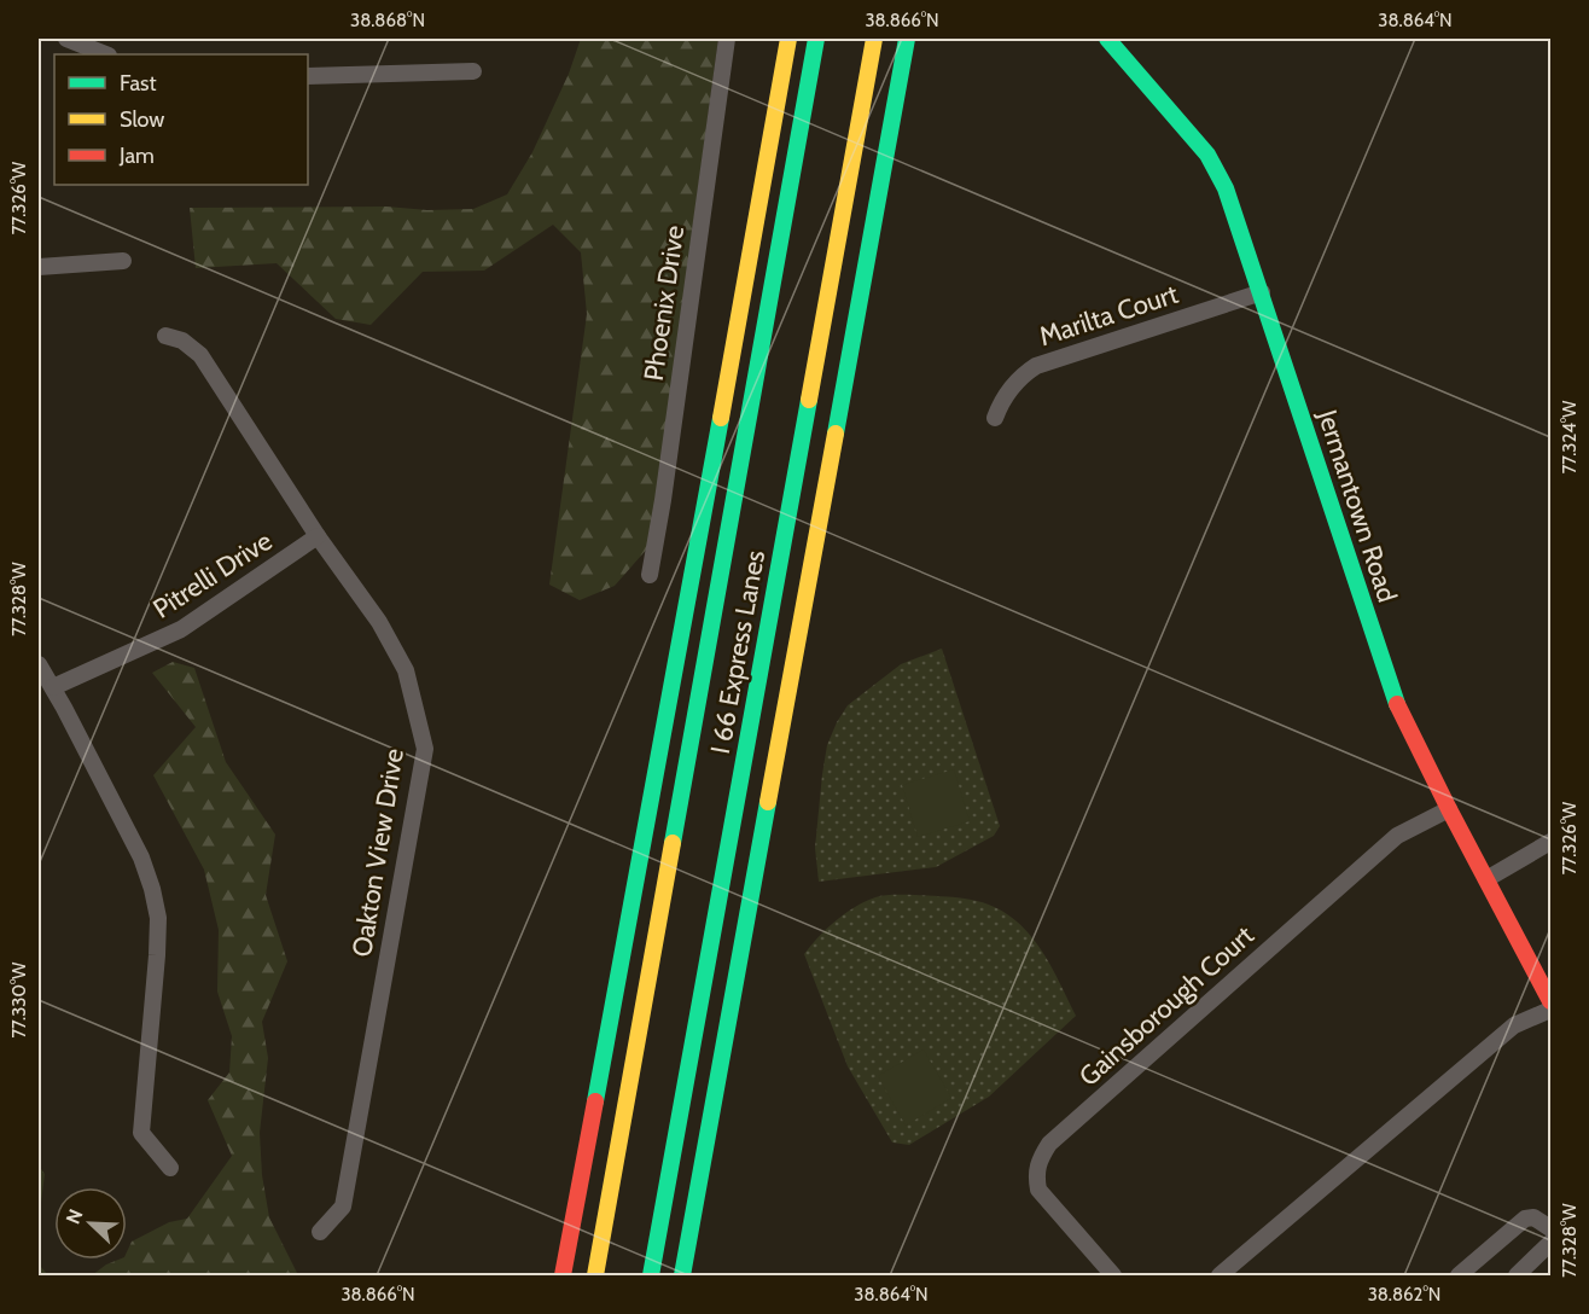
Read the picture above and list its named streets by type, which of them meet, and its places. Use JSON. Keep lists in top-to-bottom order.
{
  "streets": {
    "main road": ["Jermantown Road", "I 66 Express Lanes"],
    "street": [
      "Phoenix Drive",
      "Marilta Court",
      "Pitrelli Drive",
      "Oakton View Drive",
      "Gainsborough Court"
    ]
  },
  "crossings": [
    ["Marilta Court", "Jermantown Road"],
    ["Jermantown Road", "Gainsborough Court"],
    ["Pitrelli Drive", "Oakton View Drive"]
  ],
  "legend": ["Fast", "Slow", "Jam"],
  "north": "top left",
  "coordinates": [
    "38.868°N",
    "38.866°N",
    "38.864°N",
    "77.326°W",
    "77.324°W",
    "77.328°W",
    "77.330°W",
    "38.862°N"
  ]
}
